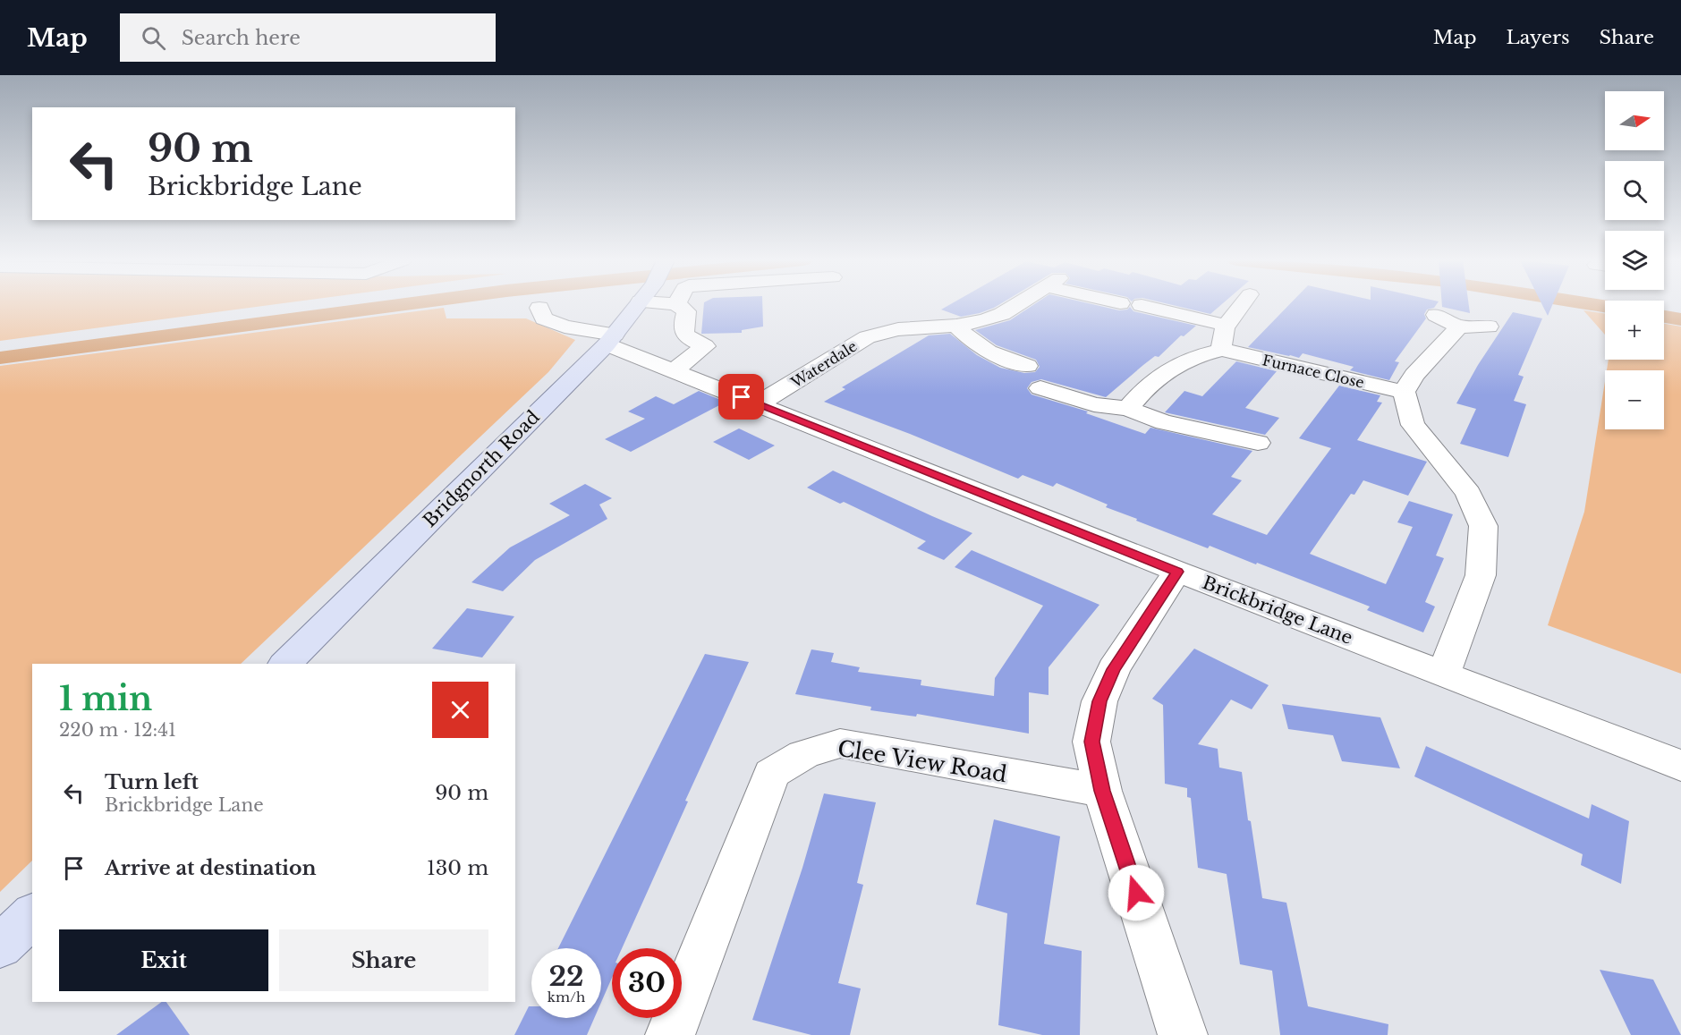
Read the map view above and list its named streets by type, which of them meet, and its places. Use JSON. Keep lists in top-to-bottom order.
{
  "streets": {
    "main road": ["Bridgnorth Road"],
    "street": [
      "Waterdale",
      "Furnace Close",
      "Brickbridge Lane",
      "Clee View Road"
    ]
  },
  "crossings": [
    ["Waterdale", "Brickbridge Lane"],
    ["Bridgnorth Road", "Brickbridge Lane"]
  ],
  "north": "right",
  "page": {
    "header": "Map",
    "search": "Search here",
    "nav": ["Map", "Layers", "Share"],
    "map_buttons": ["+", "−"],
    "turn": ["90 m", "Brickbridge Lane"],
    "heading": ["1 min", "220 m · 12:41"],
    "list": [
      {
        "name": "Turn left",
        "note": "Brickbridge Lane",
        "value": "90 m"
      },
      {
        "name": "Arrive at destination",
        "value": "130 m"
      }
    ],
    "buttons": ["Exit", "Share"],
    "speed": "22 km/h",
    "limit": "30"
  }
}
